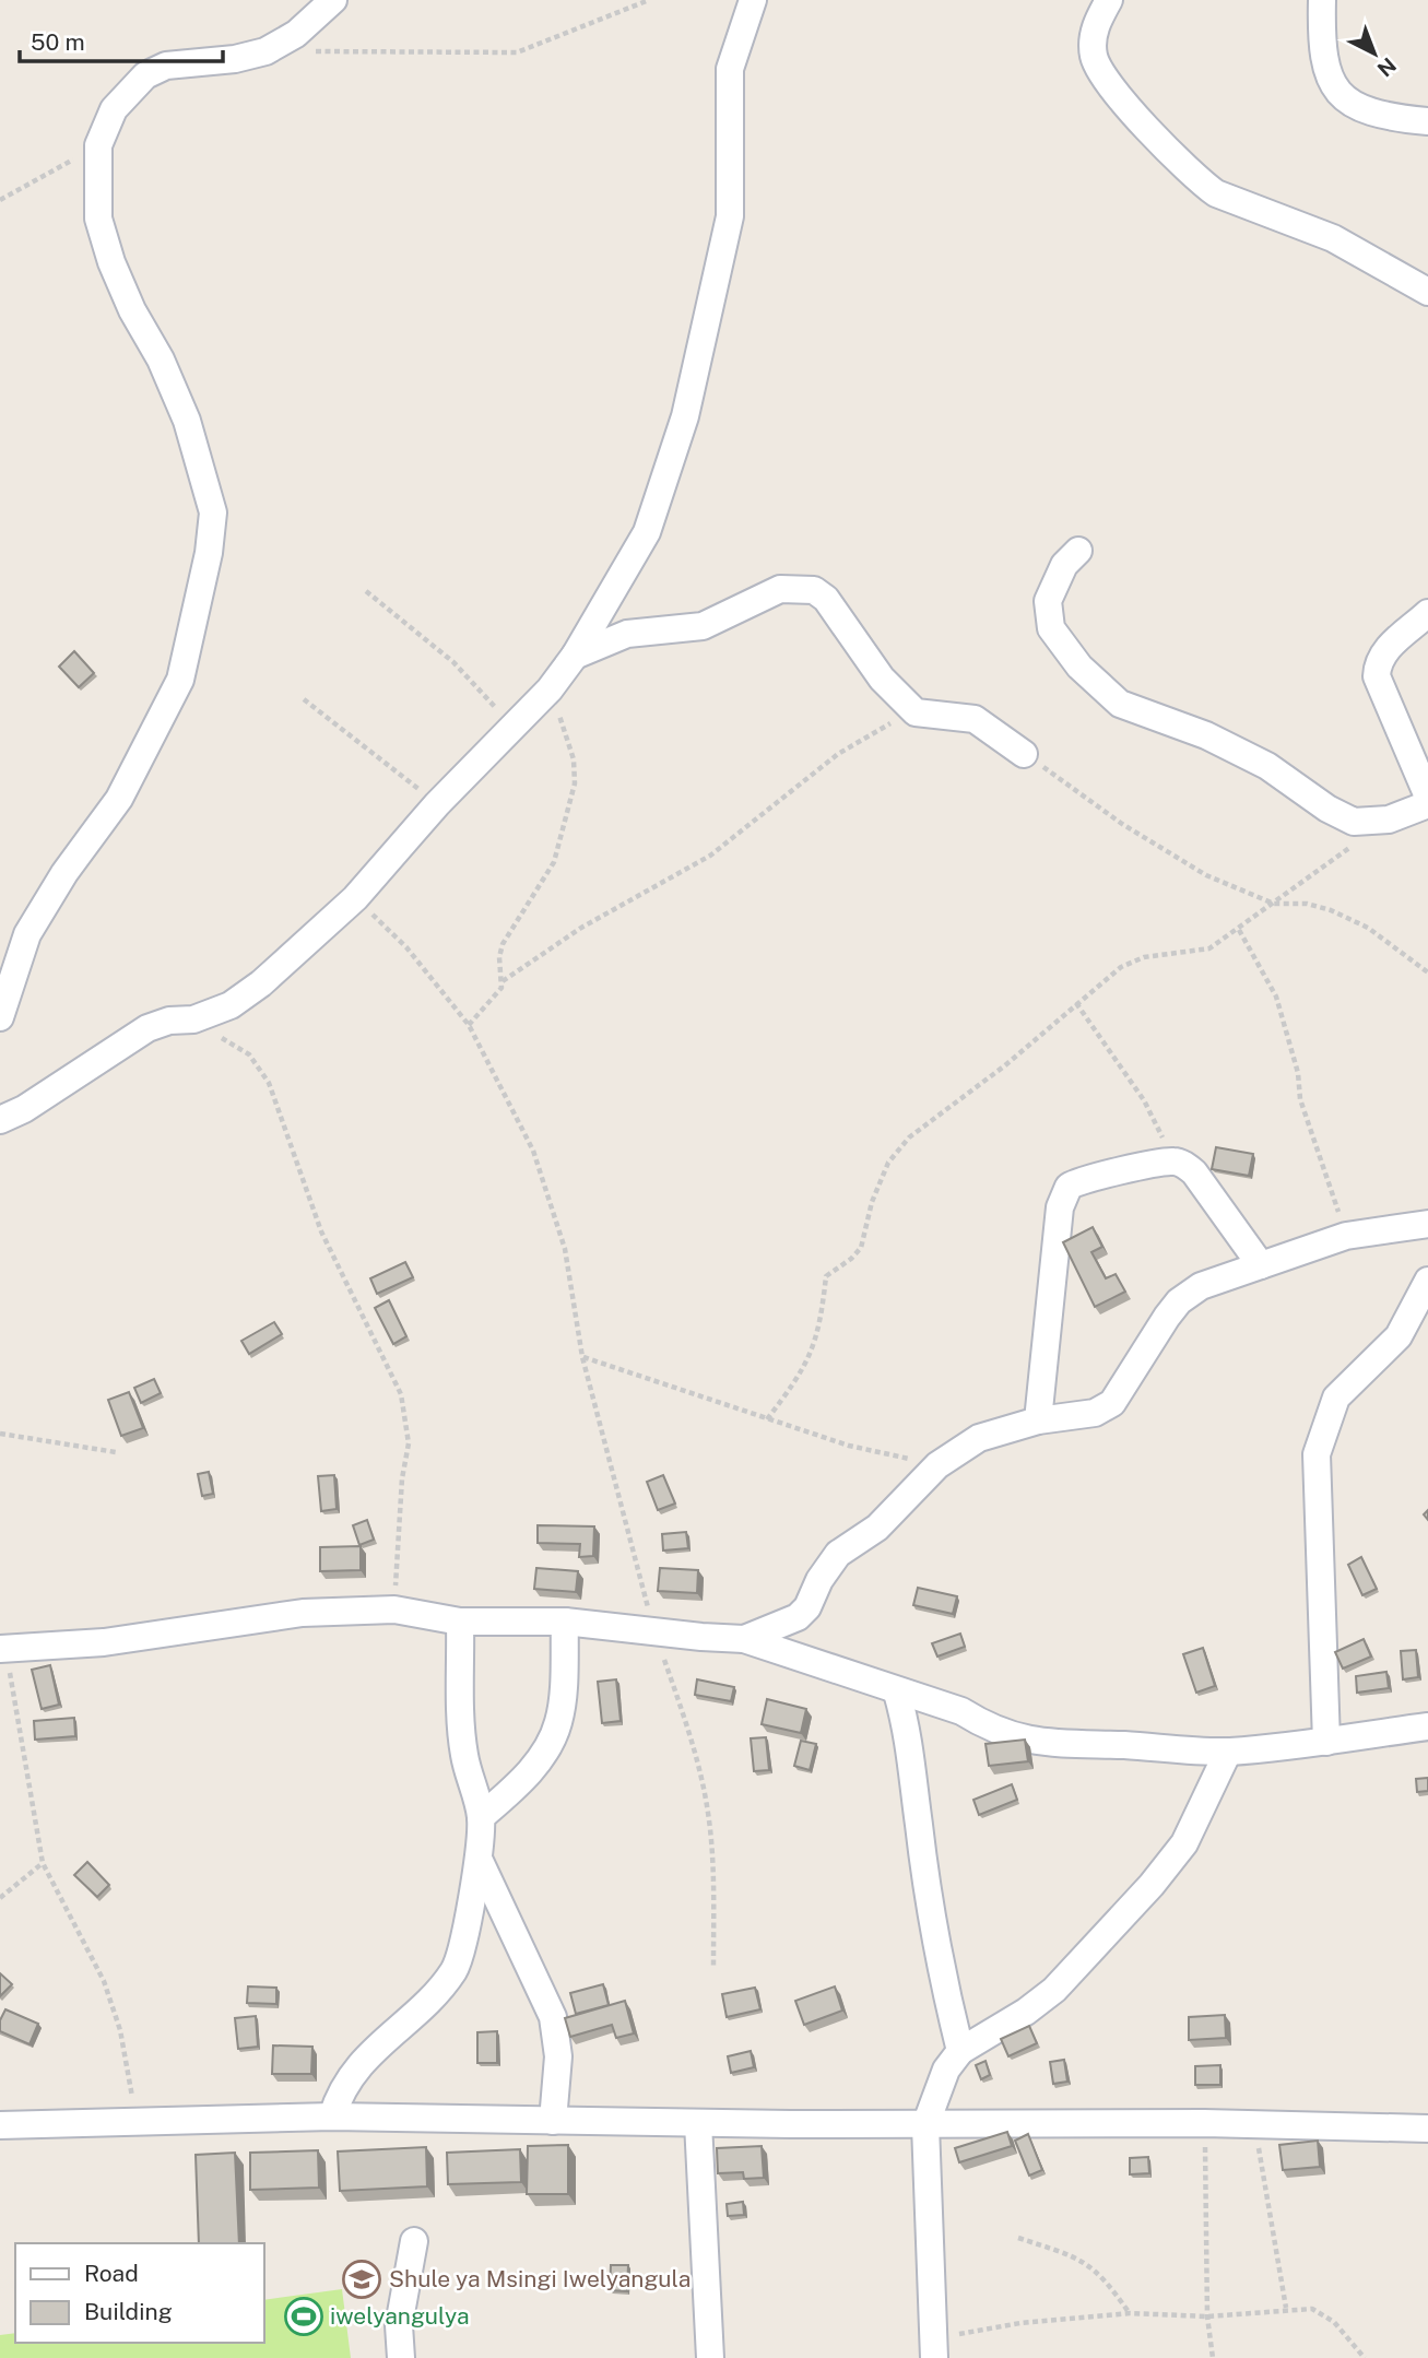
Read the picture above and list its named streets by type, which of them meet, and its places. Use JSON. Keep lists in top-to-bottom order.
{
  "places": {
    "school or university": ["Shule ya Msingi Iwelyangula"],
    "sports": ["iwelyangulya"]
  },
  "legend": ["Road", "Building"],
  "scale_bar": "50 m",
  "north": "bottom right"
}
